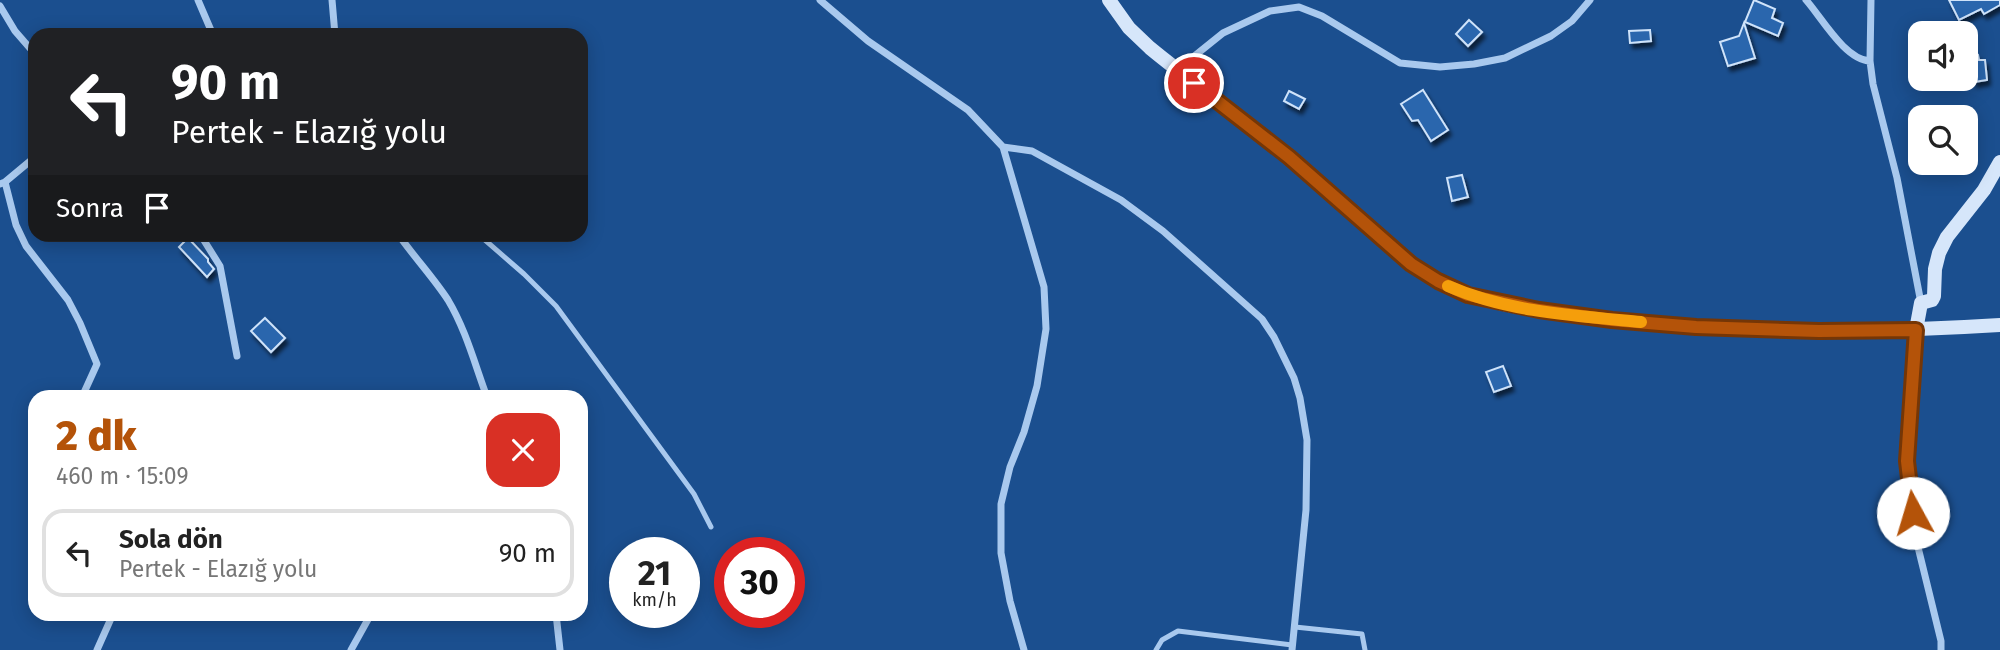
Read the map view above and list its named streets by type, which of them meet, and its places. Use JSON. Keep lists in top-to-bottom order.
{
  "page": {
    "turn": ["90 m", "Pertek - Elazığ yolu"],
    "then": "Sonra",
    "heading": ["2 dk", "460 m · 15:09"],
    "list": [
      {
        "name": "Sola dön",
        "note": "Pertek - Elazığ yolu",
        "value": "90 m"
      }
    ],
    "speed": "21 km/h",
    "limit": "30"
  }
}
